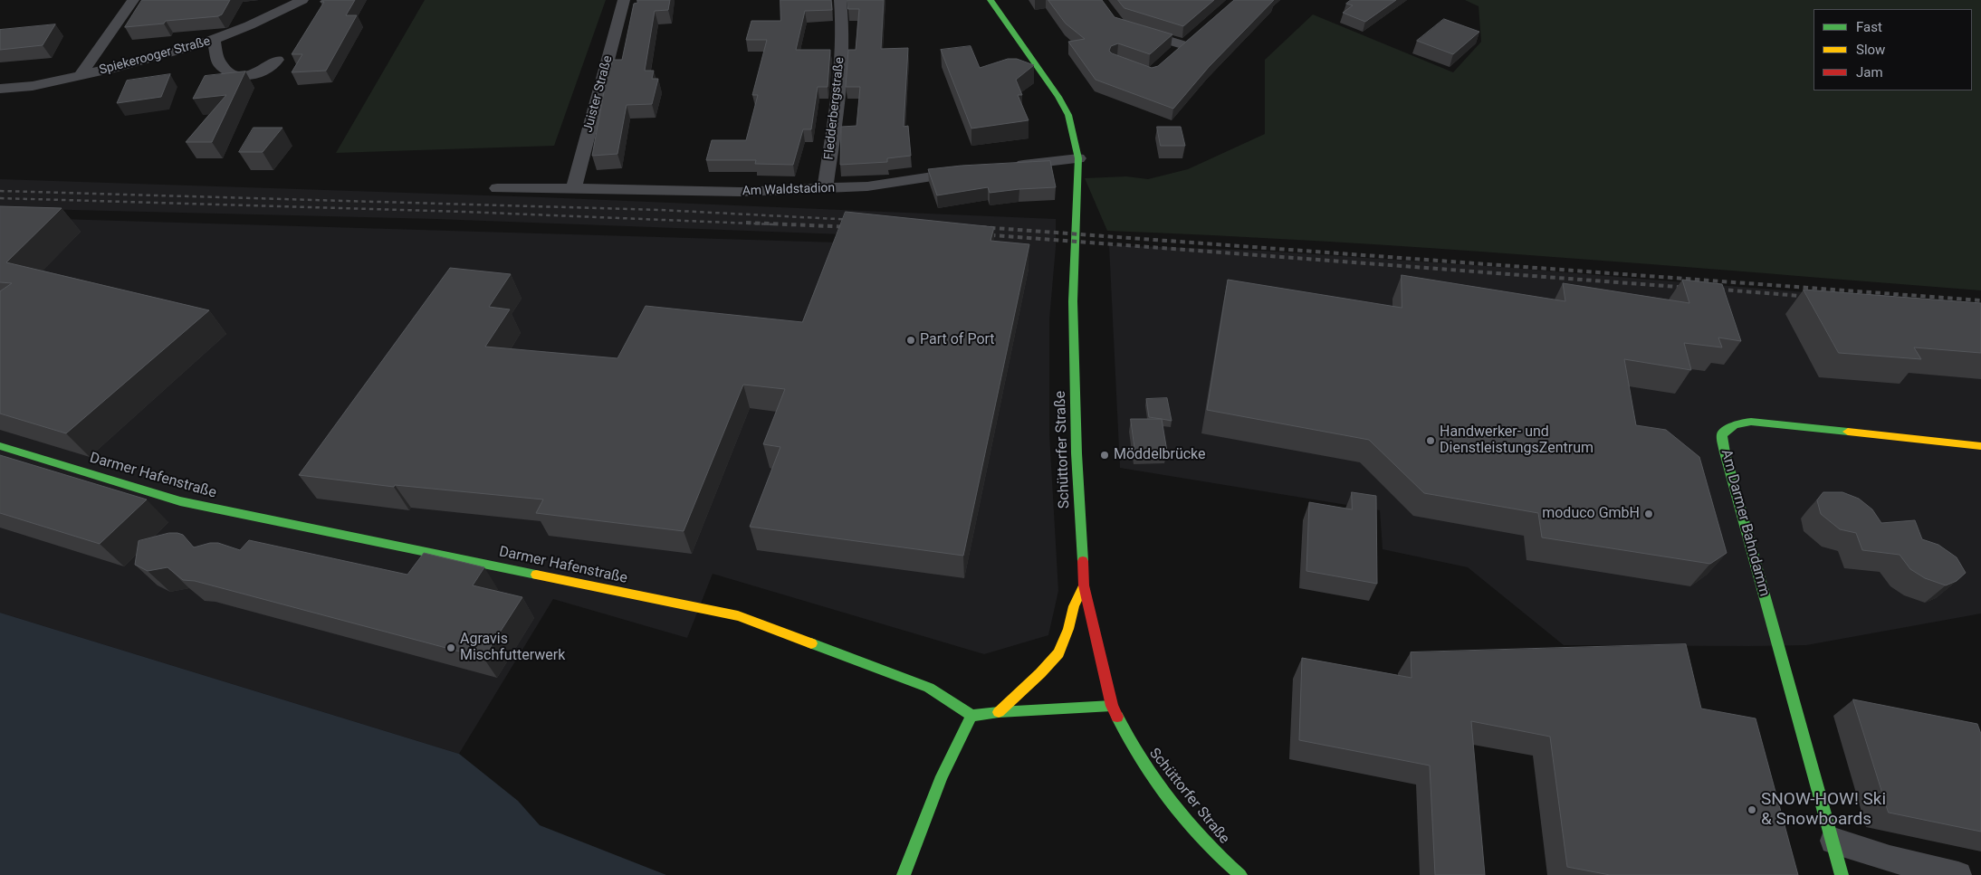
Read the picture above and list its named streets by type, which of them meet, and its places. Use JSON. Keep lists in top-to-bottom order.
{
  "streets": {
    "street": [
      "Spiekerooger Straße",
      "Juister Straße",
      "Fledderbergstraße",
      "Am Waldstadion",
      "Schüttorfer Straße",
      "Darmer Hafenstraße",
      "Am Darmer Bahndamm"
    ]
  },
  "crossings": [
    ["Juister Straße", "Am Waldstadion"],
    ["Fledderbergstraße", "Am Waldstadion"]
  ],
  "places": [
    "Part of Port",
    "Handwerker- und DienstleistungsZentrum",
    "Möddelbrücke",
    "moduco GmbH",
    "Agravis Mischfutterwerk",
    "SNOW-HOW! Ski & Snowboards"
  ],
  "legend": ["Fast", "Slow", "Jam"]
}
